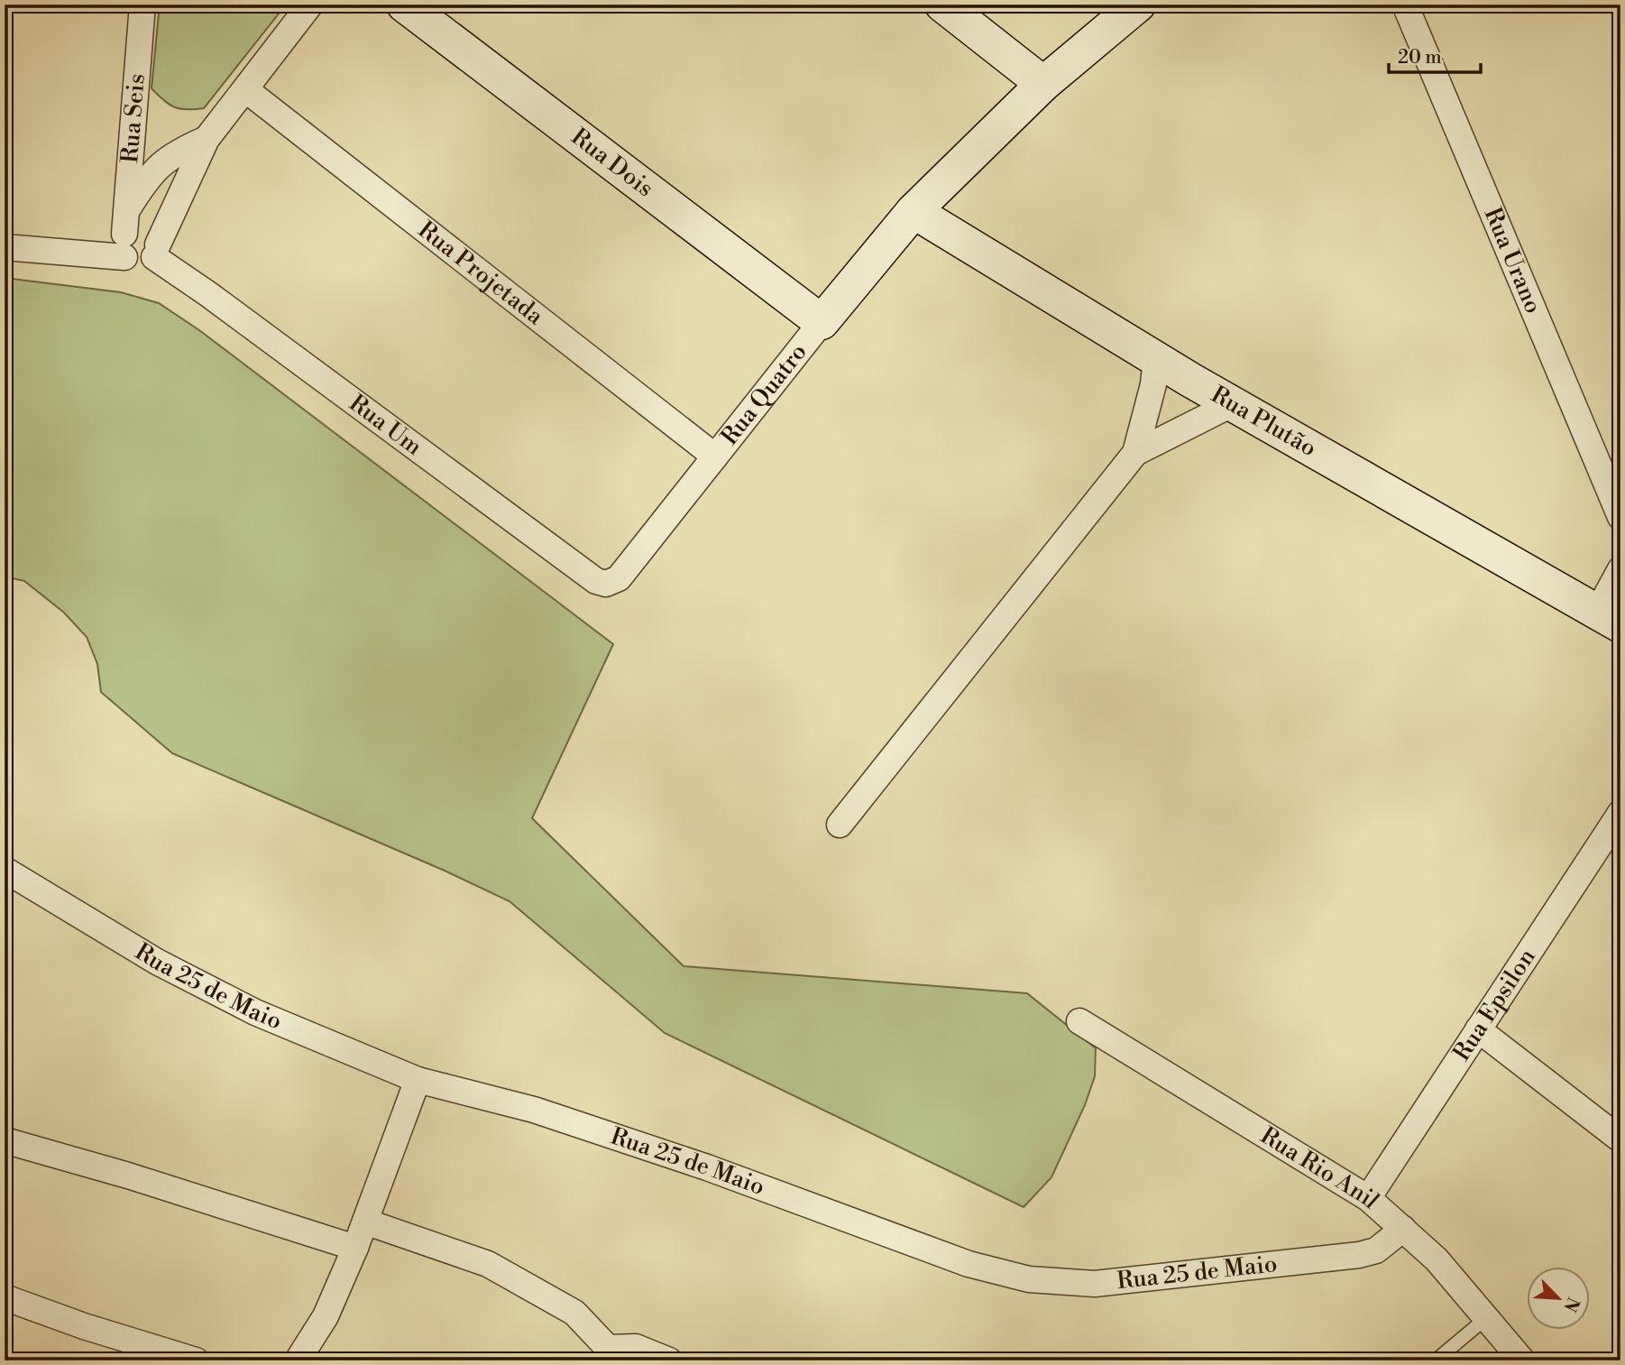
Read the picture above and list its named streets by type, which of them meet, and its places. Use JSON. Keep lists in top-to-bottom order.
{
  "streets": {
    "street": [
      "Rua Seis",
      "Rua Dois",
      "Rua Urano",
      "Rua Projetada",
      "Rua Quatro",
      "Rua Plutão",
      "Rua Um",
      "Rua 25 de Maio",
      "Rua Epsilon",
      "Rua Rio Anil"
    ]
  },
  "crossings": [
    ["Rua Seis", "Rua Um"],
    ["Rua Dois", "Rua Quatro"],
    ["Rua Projetada", "Rua Quatro"],
    ["Rua Quatro", "Rua Plutão"],
    ["Rua Quatro", "Rua Um"],
    ["Rua 25 de Maio", "Rua Rio Anil"],
    ["Rua Epsilon", "Rua Rio Anil"]
  ],
  "scale_bar": "20 m",
  "north": "bottom right"
}
